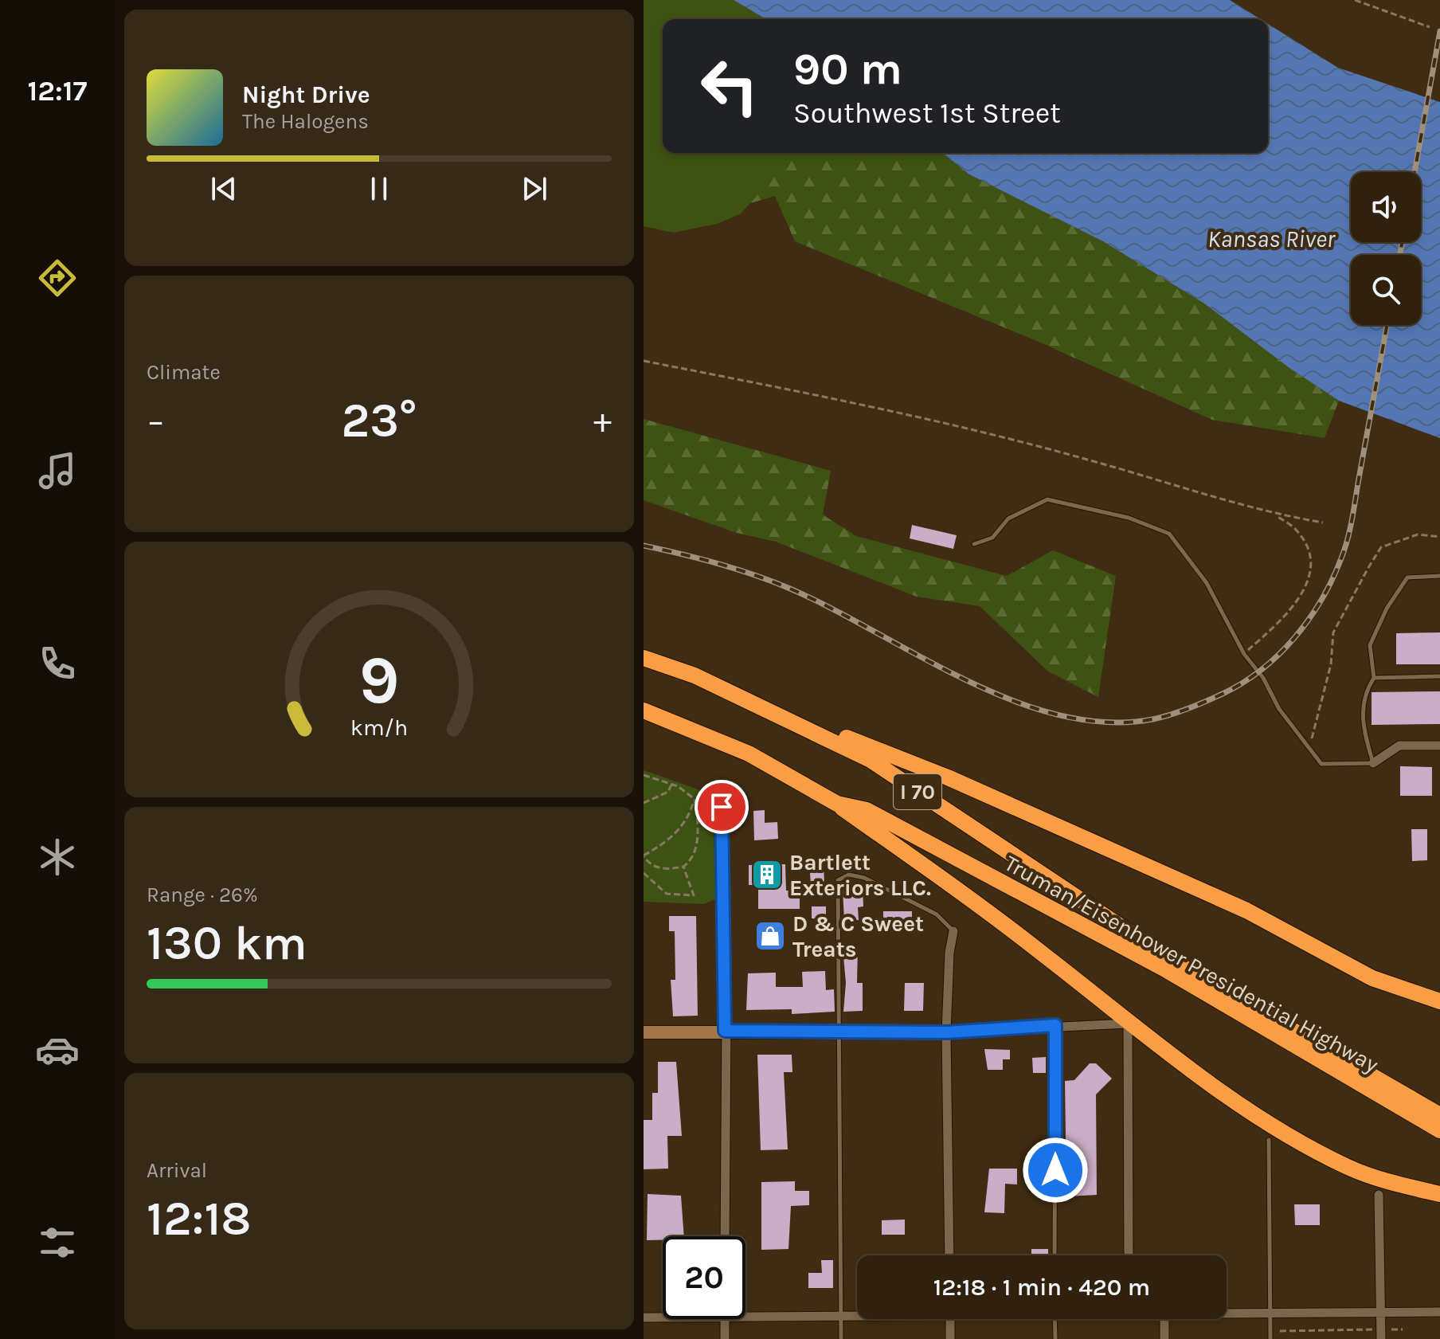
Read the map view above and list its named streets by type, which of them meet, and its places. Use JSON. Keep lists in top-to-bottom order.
{
  "streets": {
    "highway": ["I 70", "Truman/Eisenhower Presidential Highway"]
  },
  "water": ["Kansas River"],
  "places": {
    "building": ["Bartlett Exteriors LLC."],
    "shop": ["D & C Sweet Treats"]
  },
  "page": {
    "tabs": "12:17",
    "turn": ["90 m", "Southwest 1st Street"],
    "song": ["Night Drive", "The Halogens"],
    "tile": [
      "Climate",
      ["Range · 26%", "130 km"],
      ["Arrival", "12:18"]
    ],
    "heat": ["−", "23°", "+"],
    "limit": "20",
    "trip": "12:18 · 1 min · 420 m",
    "gauge": ["9", "km/h"]
  }
}
